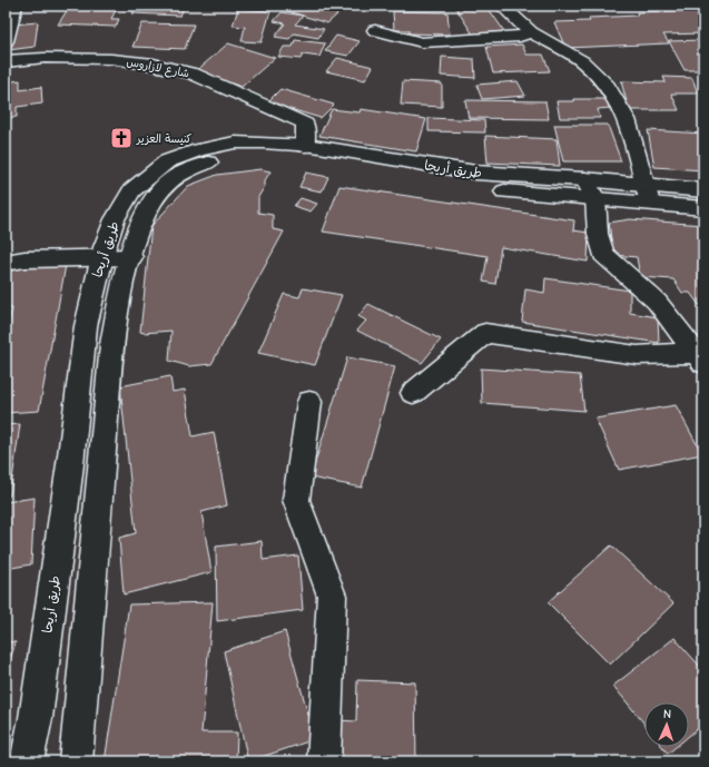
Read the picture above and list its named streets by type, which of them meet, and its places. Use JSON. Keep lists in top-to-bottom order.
{
  "streets": {
    "main road": ["شارع لازاروس", "طريق أريحا"]
  },
  "crossings": [
    ["شارع لازاروس", "طريق أريحا"]
  ],
  "places": {
    "church": ["كنيسة العزير"]
  },
  "north": "top"
}
